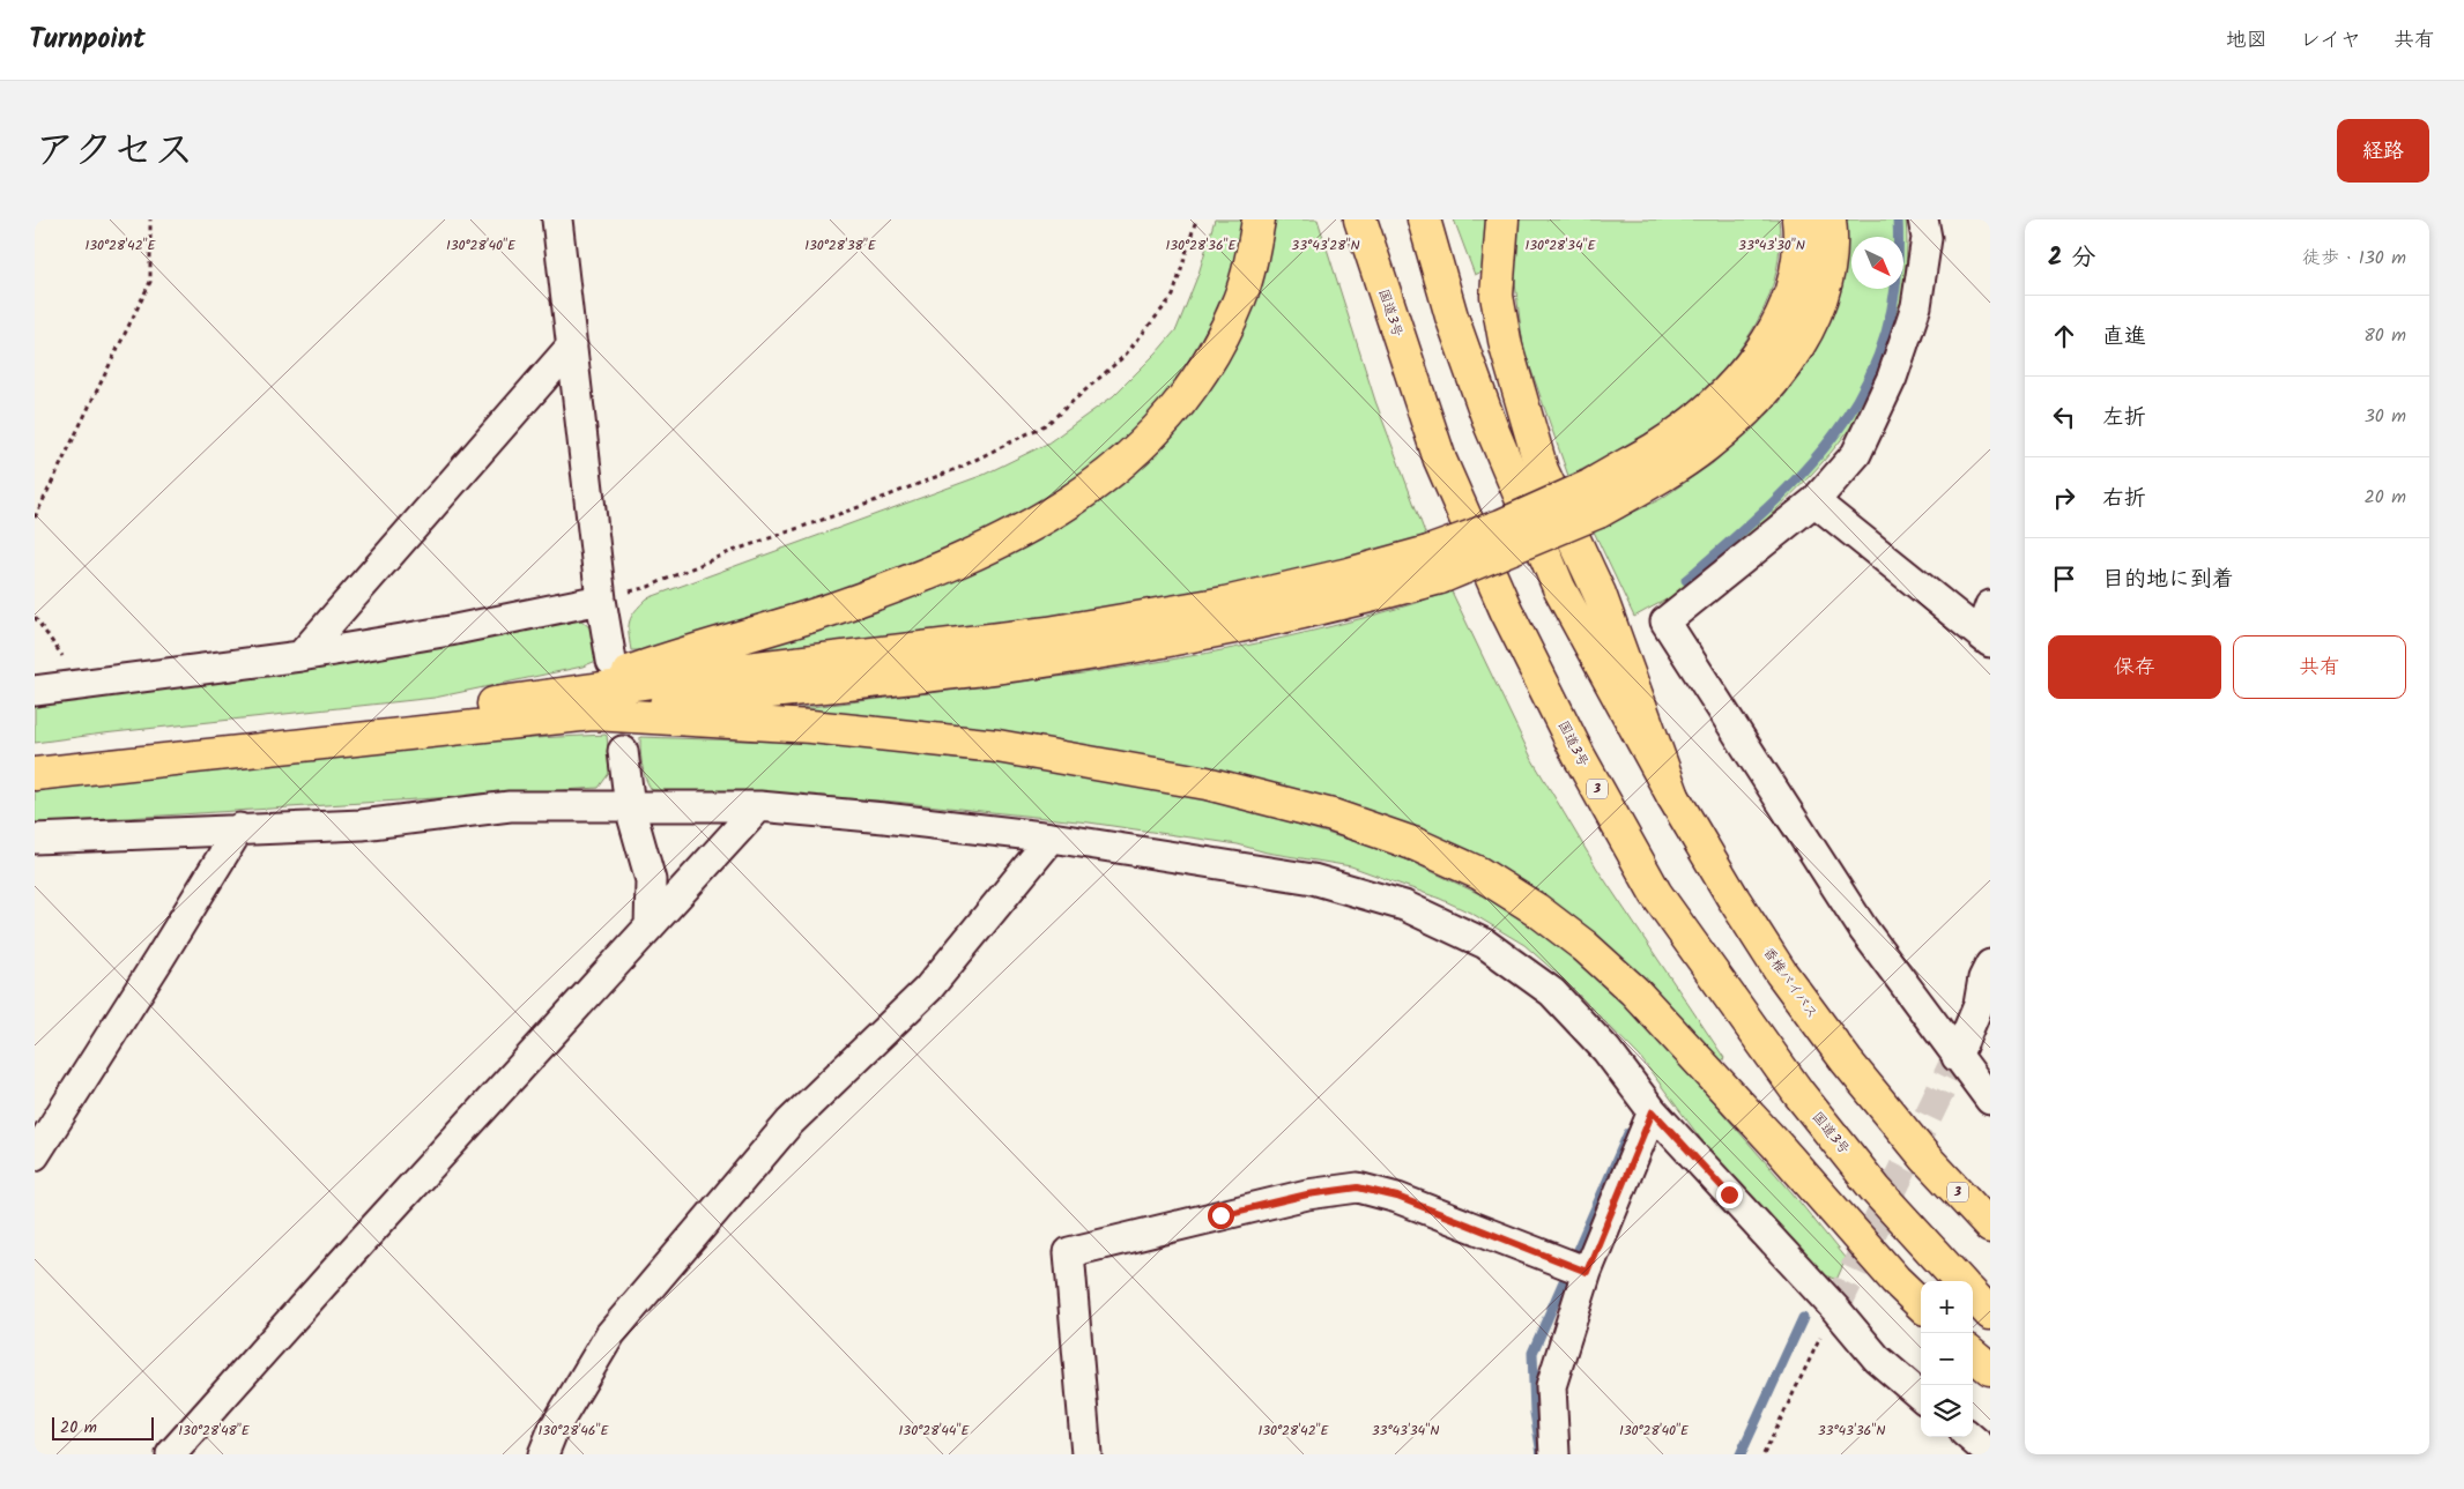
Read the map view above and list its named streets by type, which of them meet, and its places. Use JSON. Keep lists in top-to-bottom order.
{
  "streets": {
    "highway": ["国道3号", "3", "香椎バイパス"]
  },
  "crossings": [
    ["3", "香椎バイパス"]
  ],
  "scale_bar": "20 m",
  "north": "bottom right",
  "page": {
    "header": "Turnpoint",
    "nav": ["地図", "レイヤ", "共有"],
    "title": "アクセス",
    "buttons": [
      "経路",
      ["保存", "共有"]
    ],
    "heading": ["2 分", "徒歩 · 130 m"],
    "list": [
      ["直進", "80 m"],
      ["左折", "30 m"],
      ["右折", "20 m"],
      "目的地に到着"
    ],
    "map_buttons": ["+", "−"],
    "scale": "20 m"
  },
  "coordinates": [
    "33°43'28\"N",
    "33°43'30\"N",
    "130°28'42\"E",
    "130°28'40\"E",
    "130°28'38\"E",
    "130°28'36\"E",
    "130°28'34\"E",
    "130°28'48\"E",
    "130°28'46\"E",
    "130°28'44\"E",
    "33°43'34\"N",
    "33°43'36\"N"
  ]
}
